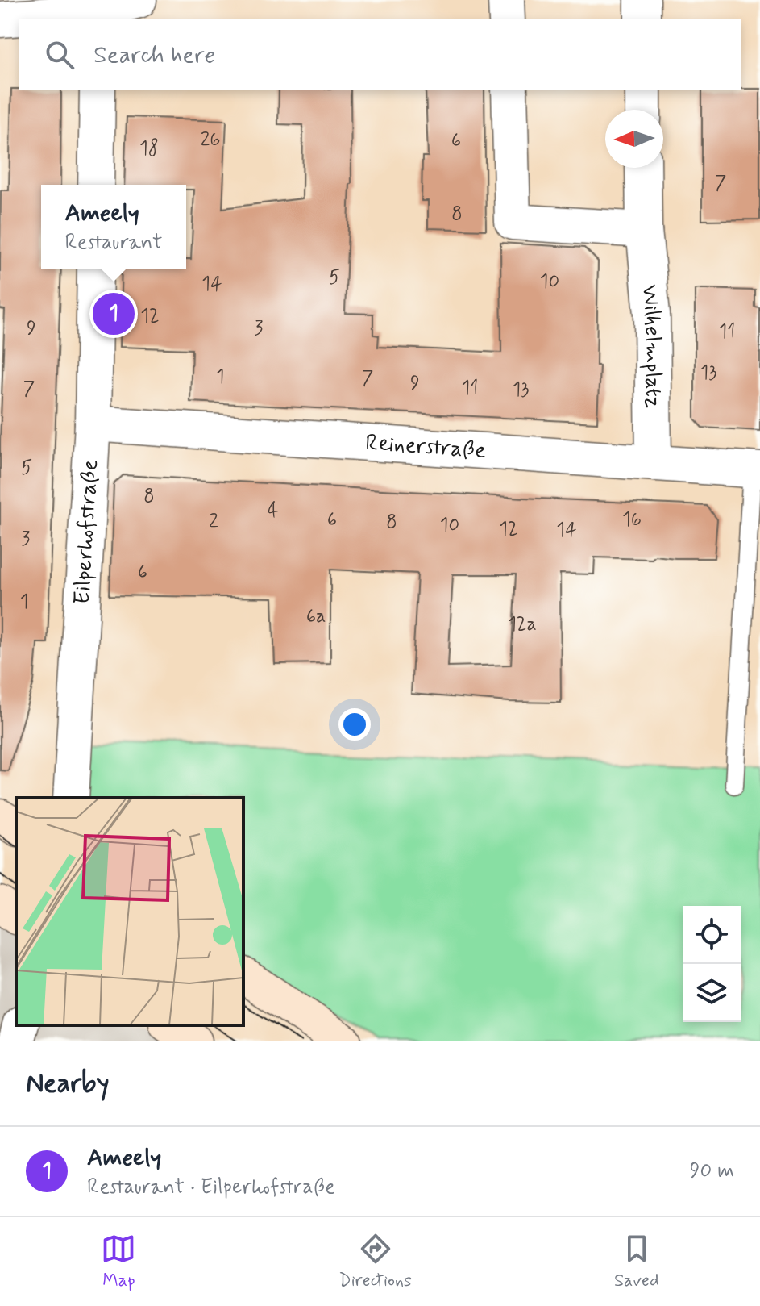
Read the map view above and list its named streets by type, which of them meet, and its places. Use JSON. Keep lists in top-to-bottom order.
{
  "streets": {
    "street": ["Wilhelmplatz", "Reinerstraße", "Eilperhofstraße"]
  },
  "crossings": [
    ["Wilhelmplatz", "Reinerstraße"],
    ["Reinerstraße", "Eilperhofstraße"]
  ],
  "house_numbers": [
    "26",
    "6",
    "18",
    "7",
    "8",
    "5",
    "10",
    "14",
    "12",
    "9",
    "3",
    "11",
    "13",
    "1",
    "7",
    "9",
    "11",
    "7",
    "13",
    "5",
    "8",
    "4",
    "6",
    "16",
    "2",
    "8",
    "10",
    "12",
    "14",
    "3",
    "6",
    "1",
    "6a",
    "12a"
  ],
  "north": "left",
  "page": {
    "search": "Search here",
    "popup": ["Ameely", "Restaurant"],
    "pins": "1",
    "heading": "Nearby",
    "list": [
      {
        "mark": "1",
        "name": "Ameely",
        "note": "Restaurant · Eilperhofstraße",
        "value": "90 m"
      }
    ],
    "nav": ["Map", "Directions", "Saved"]
  }
}
